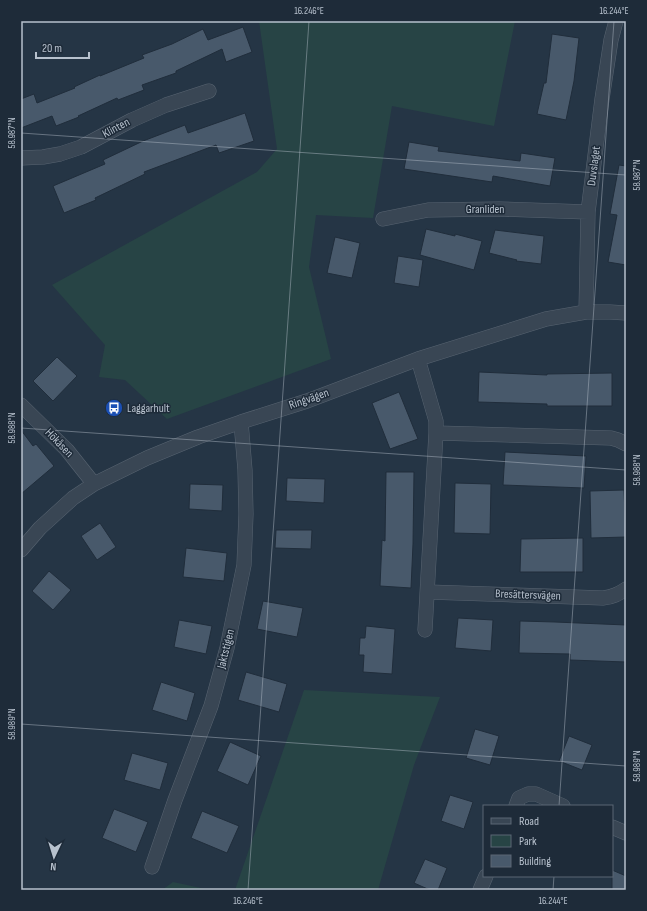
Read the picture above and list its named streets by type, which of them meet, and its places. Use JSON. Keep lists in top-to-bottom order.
{
  "streets": {
    "street": [
      "Klinten",
      "Duvslaget",
      "Granliden",
      "Ringvägen",
      "Hökåsen",
      "Bresättersvägen",
      "Jaktstigen"
    ]
  },
  "crossings": [
    ["Duvslaget", "Granliden"],
    ["Duvslaget", "Ringvägen"],
    ["Ringvägen", "Hökåsen"],
    ["Ringvägen", "Jaktstigen"]
  ],
  "places": {
    "bus stop": ["Laggarhult"]
  },
  "legend": ["Road", "Park", "Building"],
  "scale_bar": "20 m",
  "north": "bottom",
  "coordinates": [
    "16.246°E",
    "16.244°E",
    "58.987°N",
    "58.988°N",
    "58.989°N"
  ]
}
